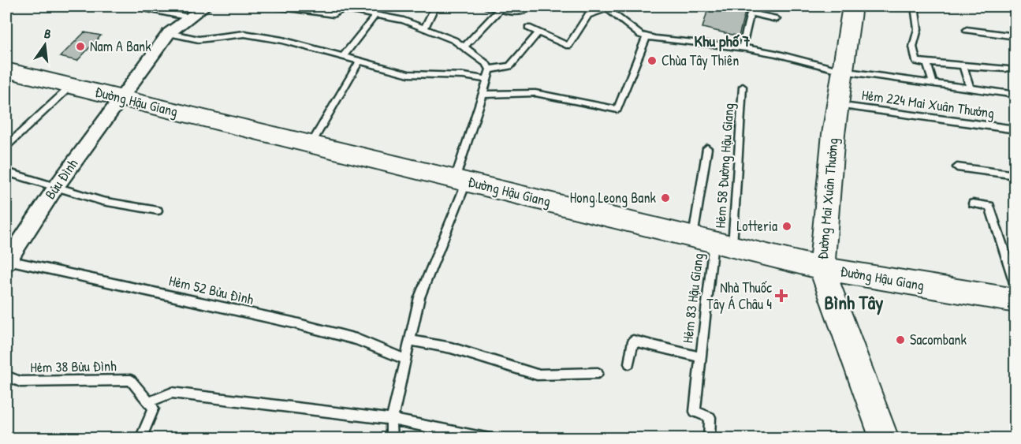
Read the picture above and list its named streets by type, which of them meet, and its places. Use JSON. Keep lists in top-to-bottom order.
{
  "streets": {
    "main road": ["Đường Hậu Giang", "Đường Mai Xuân Thưởng"],
    "street": ["Bửu Đình"],
    "lane": [
      "Hẻm 224 Mai Xuân Thưởng",
      "Hẻm 58 Đường Hậu Giang",
      "Hẻm 52 Bửu Đình",
      "Hẻm 83 Hậu Giang",
      "Hẻm 38 Bửu Đình"
    ]
  },
  "crossings": [
    ["Đường Hậu Giang", "Hẻm 58 Đường Hậu Giang"],
    ["Đường Hậu Giang", "Bửu Đình"],
    ["Đường Hậu Giang", "Đường Mai Xuân Thưởng"],
    ["Đường Hậu Giang", "Hẻm 83 Hậu Giang"],
    ["Hẻm 224 Mai Xuân Thưởng", "Đường Mai Xuân Thưởng"],
    ["Hẻm 58 Đường Hậu Giang", "Hẻm 83 Hậu Giang"],
    ["Bửu Đình", "Hẻm 52 Bửu Đình"]
  ],
  "districts": ["Khu phố 7", "Bình Tây"],
  "places": {
    "other": [
      "Nam A Bank",
      "Chùa Tây Thiên",
      "Hong Leong Bank",
      "Lotteria",
      "Sacombank"
    ],
    "health": ["Nhà Thuốc Tây Á Châu 4"]
  },
  "north": "top"
}
